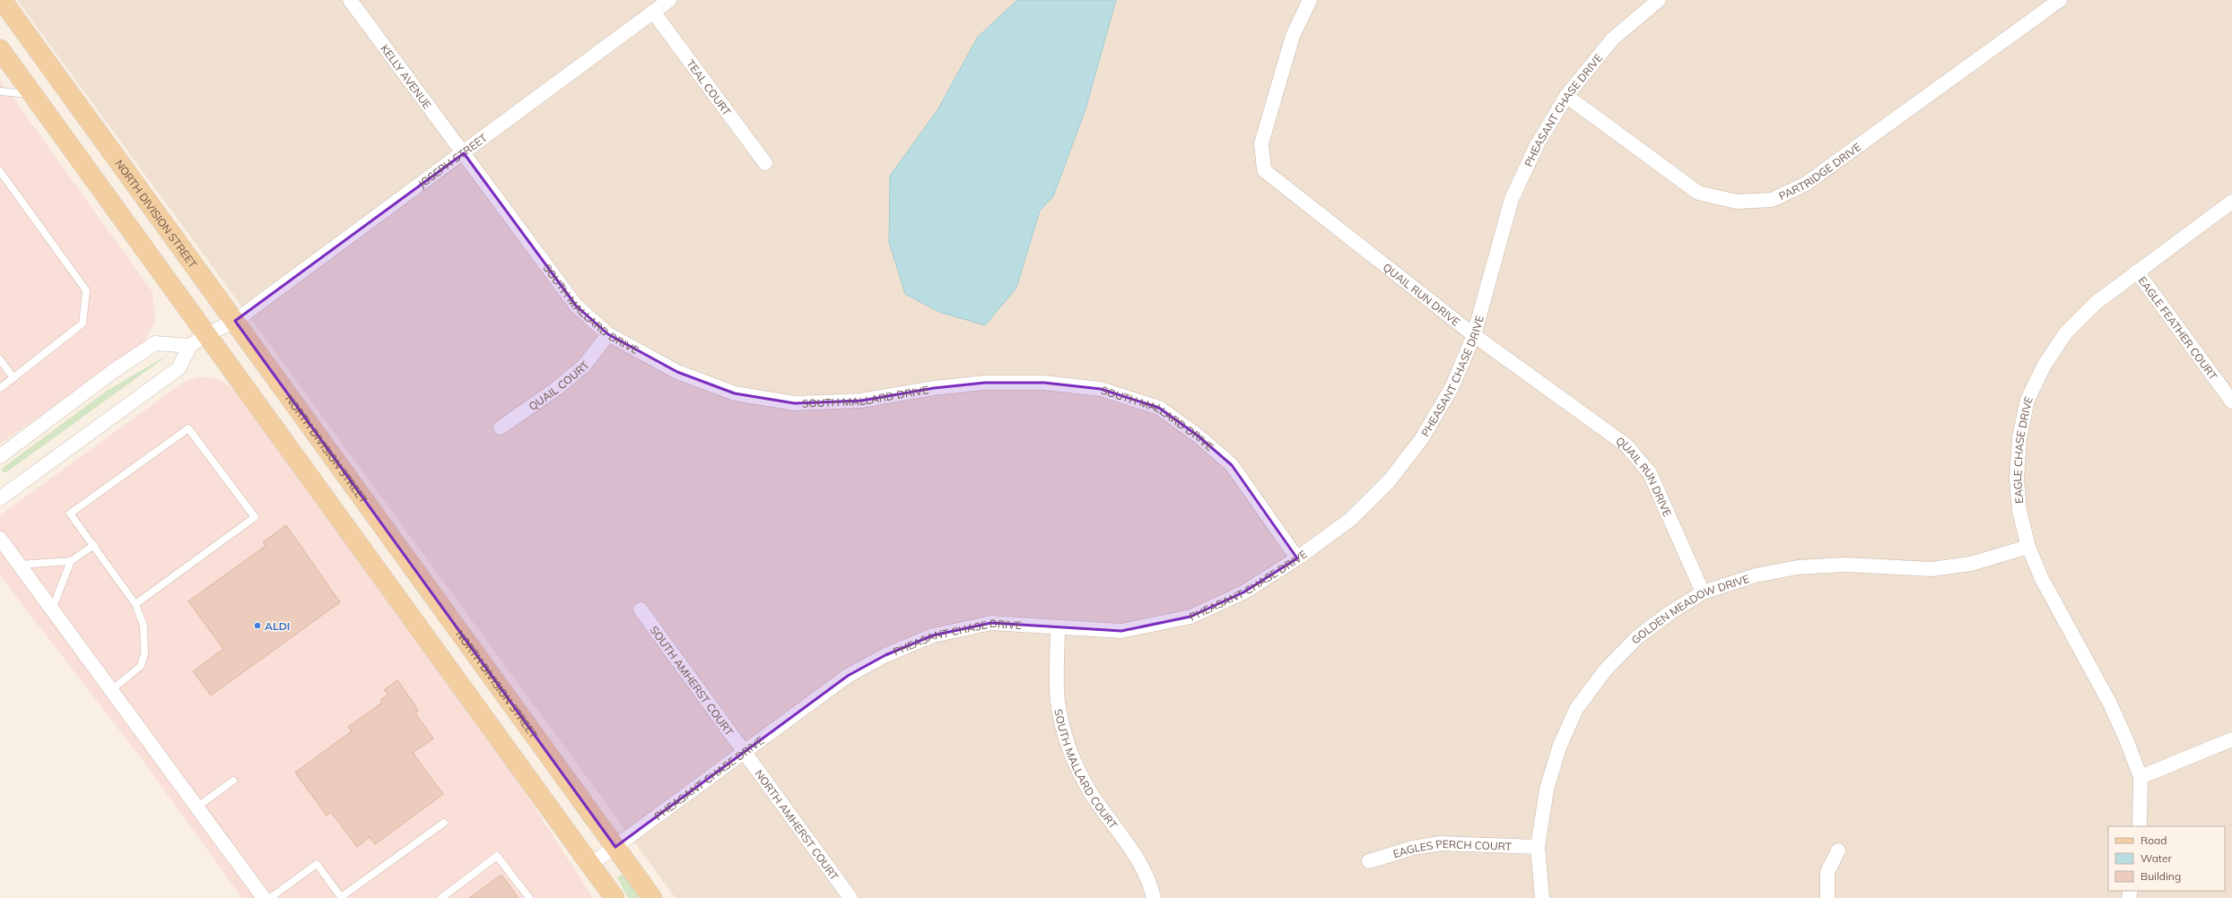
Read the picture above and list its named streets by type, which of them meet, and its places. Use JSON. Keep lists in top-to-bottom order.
{
  "streets": {
    "main road": ["NORTH DIVISION STREET"],
    "street": [
      "KELLY AVENUE",
      "TEAL COURT",
      "PHEASANT CHASE DRIVE",
      "JOSEPH STREET",
      "PARTRIDGE DRIVE",
      "QUAIL RUN DRIVE",
      "SOUTH MALLARD DRIVE",
      "EAGLE FEATHER COURT",
      "QUAIL COURT",
      "EAGLE CHASE DRIVE",
      "GOLDEN MEADOW DRIVE",
      "SOUTH AMHERST COURT",
      "SOUTH MALLARD COURT",
      "NORTH AMHERST COURT",
      "EAGLES PERCH COURT"
    ]
  },
  "crossings": [
    ["KELLY AVENUE", "JOSEPH STREET"],
    ["KELLY AVENUE", "SOUTH MALLARD DRIVE"],
    ["TEAL COURT", "JOSEPH STREET"],
    ["PHEASANT CHASE DRIVE", "PARTRIDGE DRIVE"],
    ["PHEASANT CHASE DRIVE", "NORTH DIVISION STREET"],
    ["PHEASANT CHASE DRIVE", "QUAIL RUN DRIVE"],
    ["PHEASANT CHASE DRIVE", "SOUTH MALLARD DRIVE"],
    ["PHEASANT CHASE DRIVE", "SOUTH AMHERST COURT"],
    ["PHEASANT CHASE DRIVE", "SOUTH MALLARD COURT"],
    ["PHEASANT CHASE DRIVE", "NORTH AMHERST COURT"],
    ["JOSEPH STREET", "NORTH DIVISION STREET"],
    ["JOSEPH STREET", "SOUTH MALLARD DRIVE"],
    ["QUAIL RUN DRIVE", "GOLDEN MEADOW DRIVE"],
    ["SOUTH MALLARD DRIVE", "QUAIL COURT"],
    ["EAGLE FEATHER COURT", "EAGLE CHASE DRIVE"],
    ["EAGLE CHASE DRIVE", "GOLDEN MEADOW DRIVE"],
    ["GOLDEN MEADOW DRIVE", "EAGLES PERCH COURT"],
    ["SOUTH AMHERST COURT", "NORTH AMHERST COURT"]
  ],
  "places": ["ALDI"],
  "legend": ["Road", "Water", "Building"]
}
